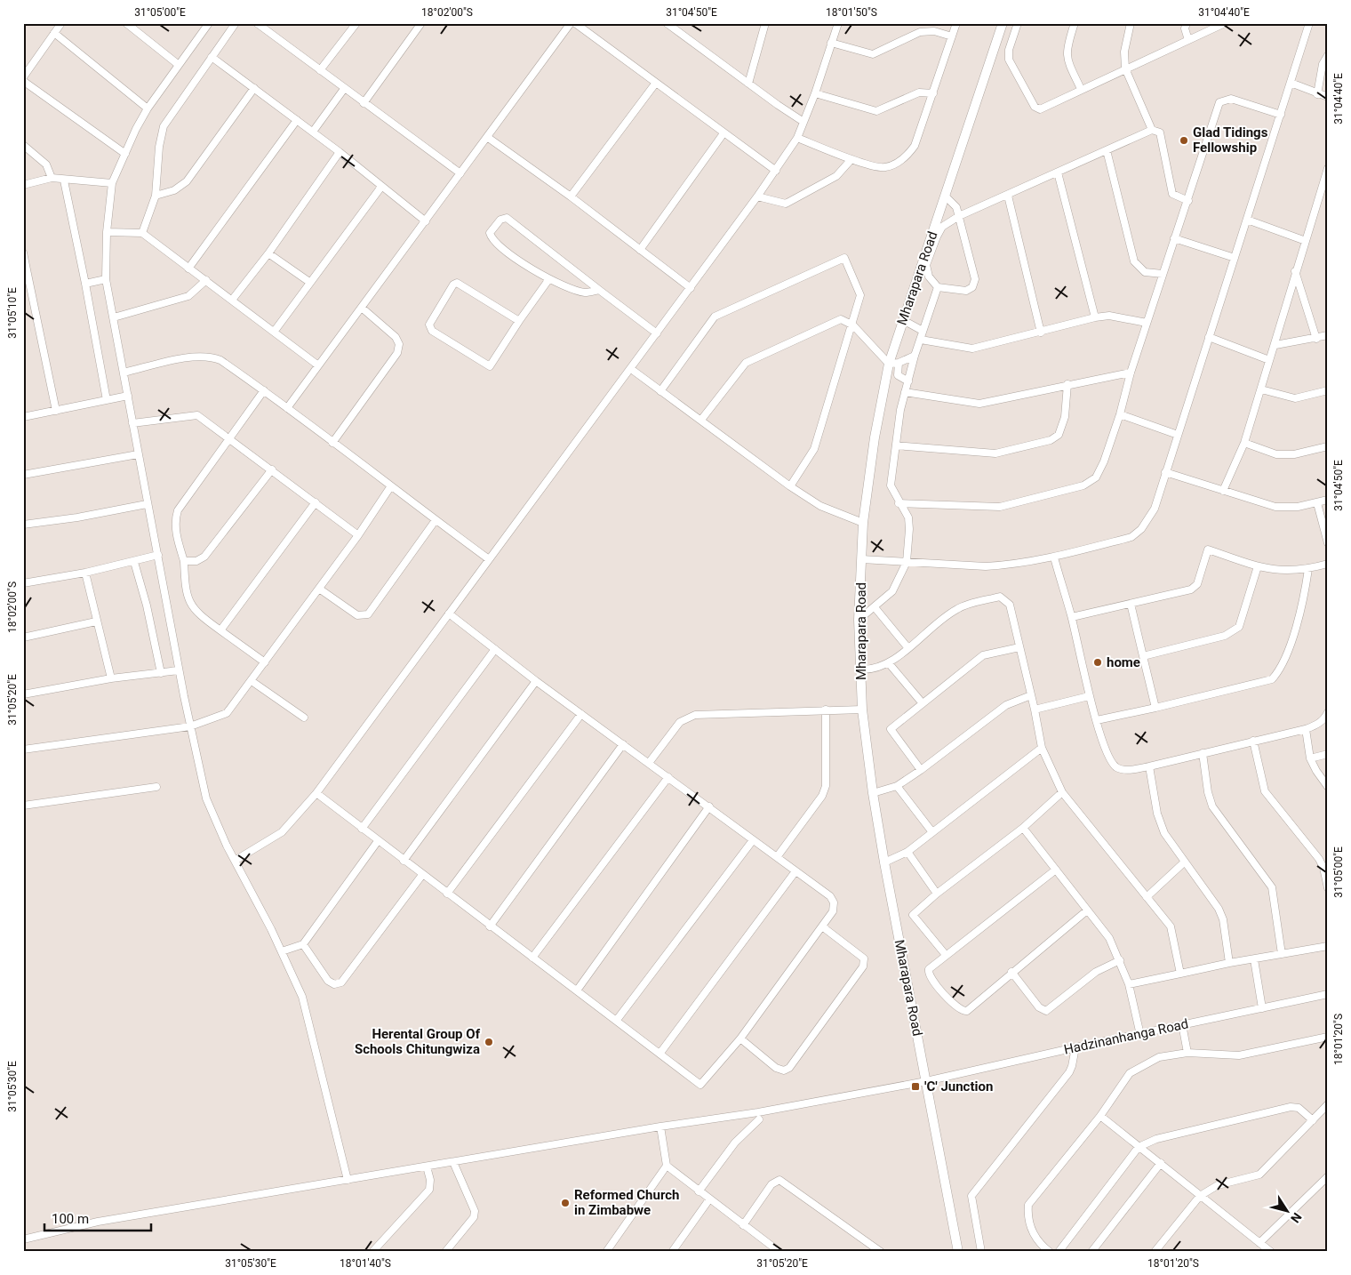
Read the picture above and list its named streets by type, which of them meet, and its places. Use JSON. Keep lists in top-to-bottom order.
{
  "streets": {
    "main road": ["Mharapara Road"],
    "street": ["Hadzinanhanga Road"]
  },
  "crossings": [
    ["Mharapara Road", "Hadzinanhanga Road"]
  ],
  "places": {
    "other": [
      "Glad Tidings Fellowship",
      "home",
      "Herental Group Of Schools Chitungwiza",
      "Reformed Church in Zimbabwe"
    ],
    "transit": ["'C' Junction"]
  },
  "scale_bar": "100 m",
  "north": "bottom right",
  "coordinates": [
    "31°05'00\"E",
    "18°02'00\"S",
    "31°04'50\"E",
    "18°01'50\"S",
    "31°04'40\"E",
    "31°05'10\"E",
    "31°05'20\"E",
    "18°01'20\"S",
    "31°05'30\"E",
    "18°01'40\"S"
  ]
}
